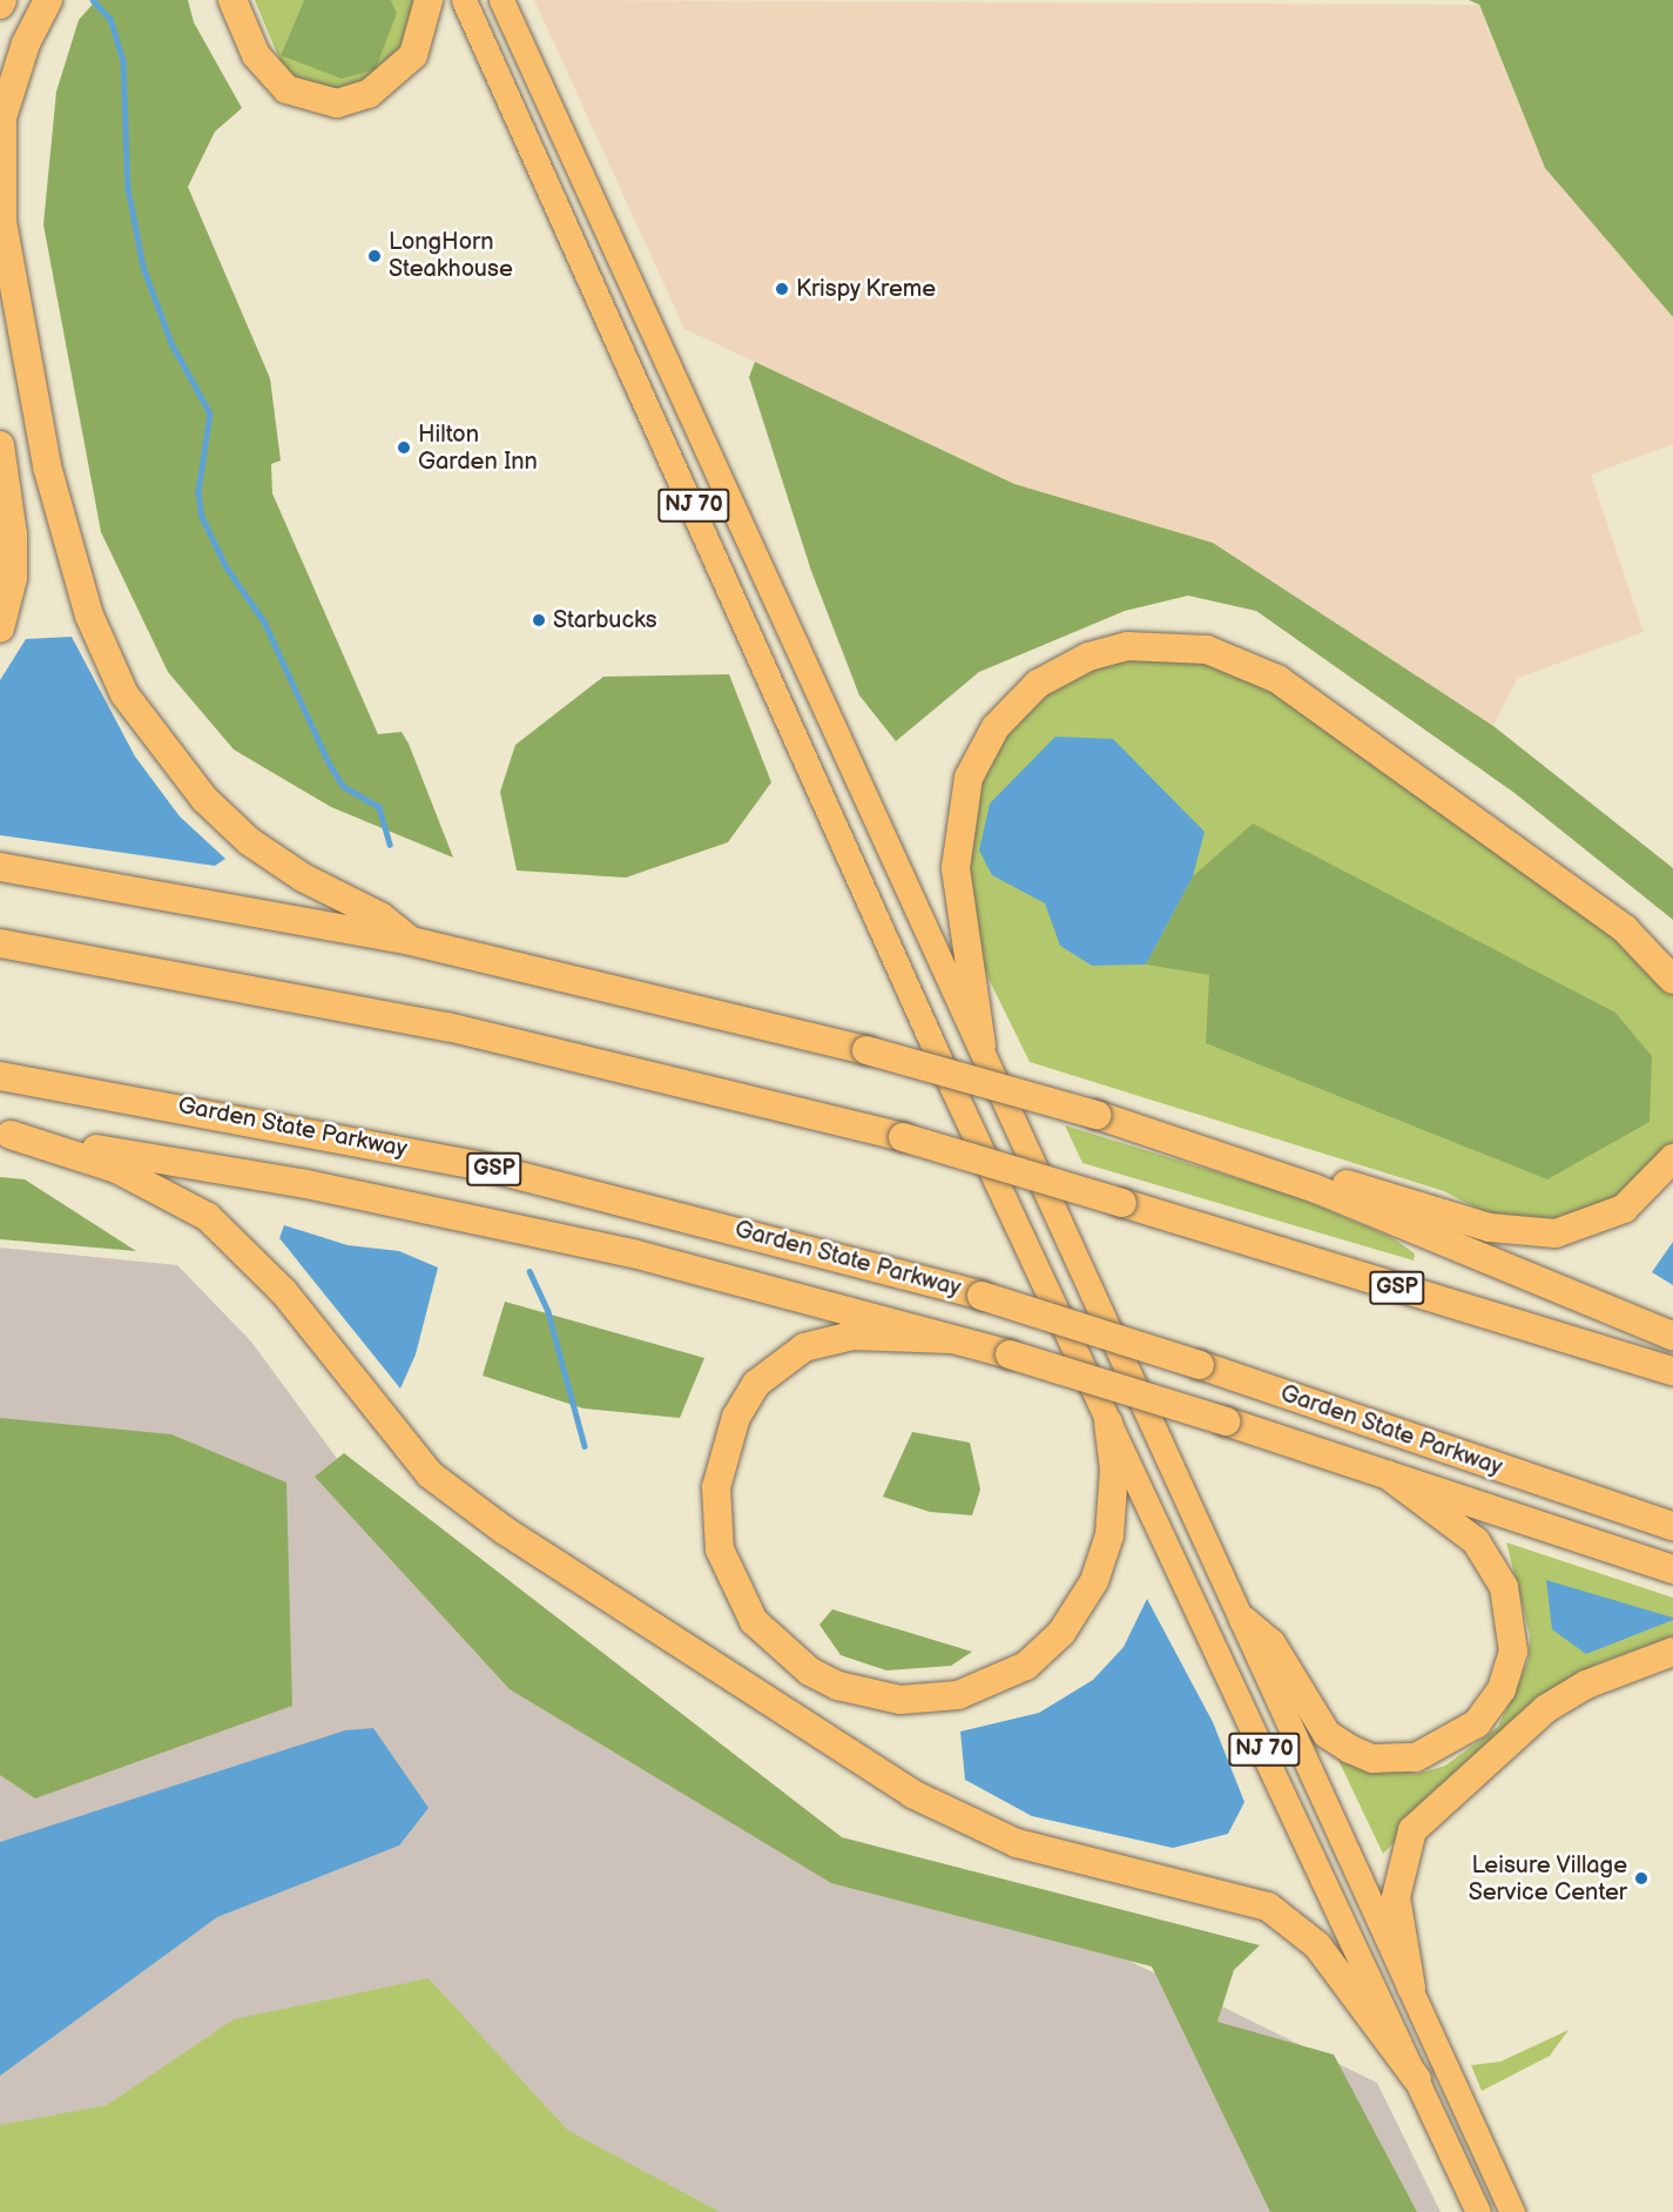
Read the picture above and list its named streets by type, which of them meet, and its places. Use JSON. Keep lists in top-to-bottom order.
{
  "streets": {
    "highway": ["NJ 70", "Garden State Parkway", "GSP"]
  },
  "places": [
    "LongHorn Steakhouse",
    "Krispy Kreme",
    "Hilton Garden Inn",
    "Starbucks",
    "Leisure Village Service Center"
  ]
}
